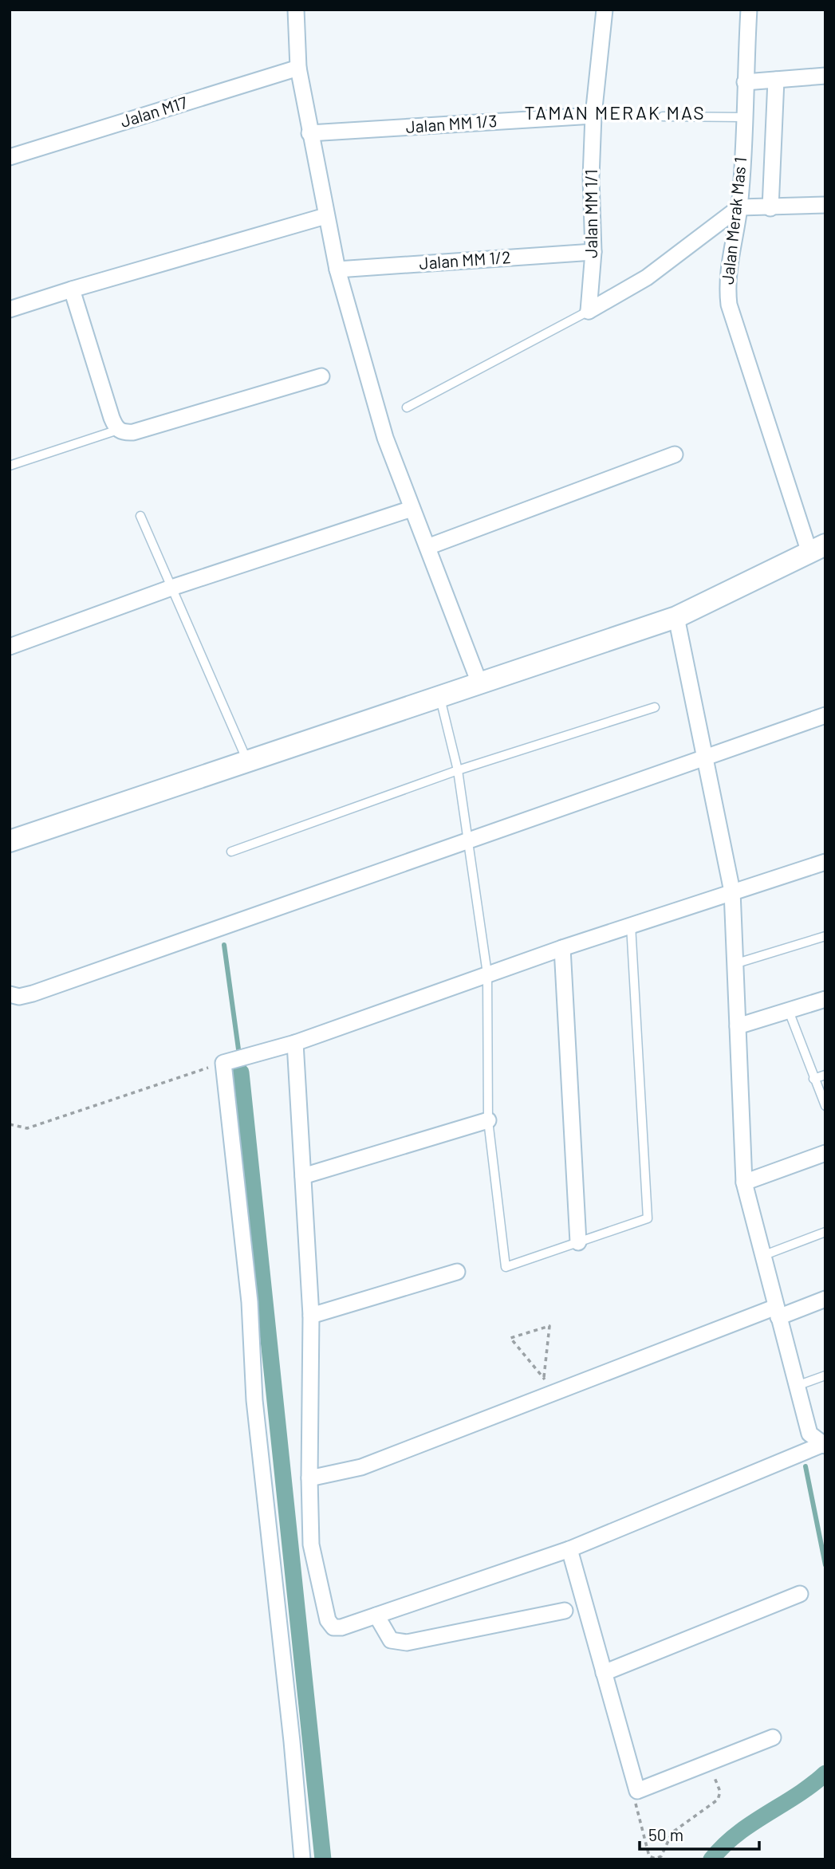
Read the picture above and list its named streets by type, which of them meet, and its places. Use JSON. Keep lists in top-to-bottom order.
{
  "streets": {
    "street": [
      "Jalan M17",
      "Jalan MM 1/3",
      "Jalan MM 1/1",
      "Jalan Merak Mas 1",
      "Jalan MM 1/2"
    ]
  },
  "crossings": [
    ["Jalan MM 1/3", "Jalan MM 1/1"],
    ["Jalan MM 1/1", "Jalan MM 1/2"]
  ],
  "districts": ["TAMAN MERAK MAS"],
  "scale_bar": "50 m"
}
